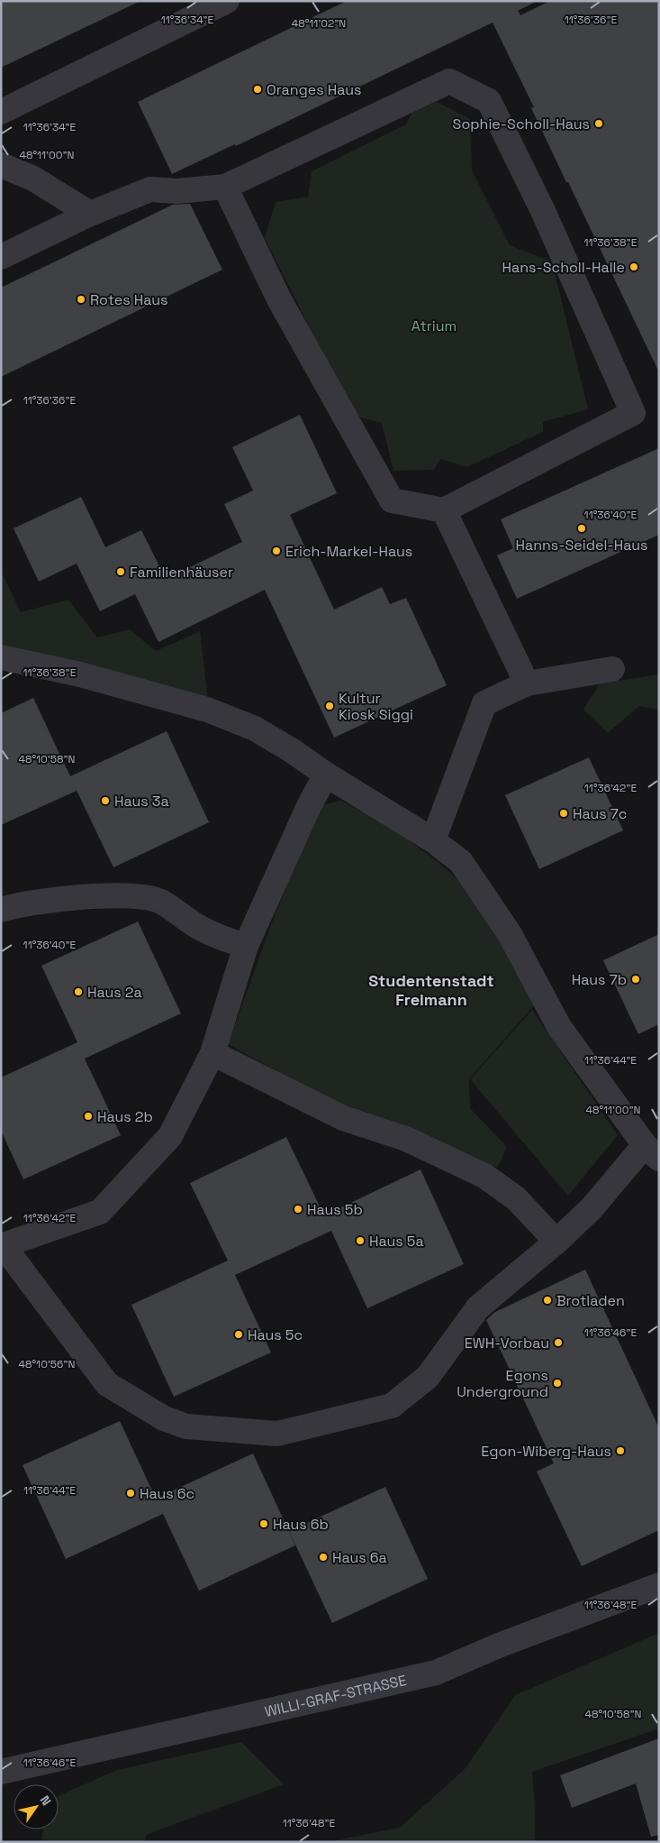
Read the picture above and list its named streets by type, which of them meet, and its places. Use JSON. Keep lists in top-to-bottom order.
{
  "streets": {
    "street": ["WILLI-GRAF-STRASSE"]
  },
  "districts": ["Studentenstadt Freimann"],
  "parks": ["Atrium"],
  "places": [
    "Oranges Haus",
    "Sophie-Scholl-Haus",
    "Hans-Scholl-Halle",
    "Rotes Haus",
    "Hanns-Seidel-Haus",
    "Erich-Markel-Haus",
    "Familienhäuser",
    "Kultur Kiosk Siggi",
    "Haus 3a",
    "Haus 7c",
    "Haus 7b",
    "Haus 2a",
    "Haus 2b",
    "Haus 5b",
    "Haus 5a",
    "Brotladen",
    "Haus 5c",
    "EWH-Vorbau",
    "Egons Underground",
    "Egon-Wiberg-Haus",
    "Haus 6c",
    "Haus 6b",
    "Haus 6a"
  ],
  "north": "top right",
  "coordinates": [
    "11°36'36\"E",
    "11°36'34\"E",
    "48°11'02\"N",
    "48°11'00\"N",
    "11°36'38\"E",
    "11°36'40\"E",
    "48°10'58\"N",
    "11°36'42\"E",
    "11°36'44\"E",
    "11°36'46\"E",
    "48°10'56\"N",
    "11°36'48\"E"
  ]
}
